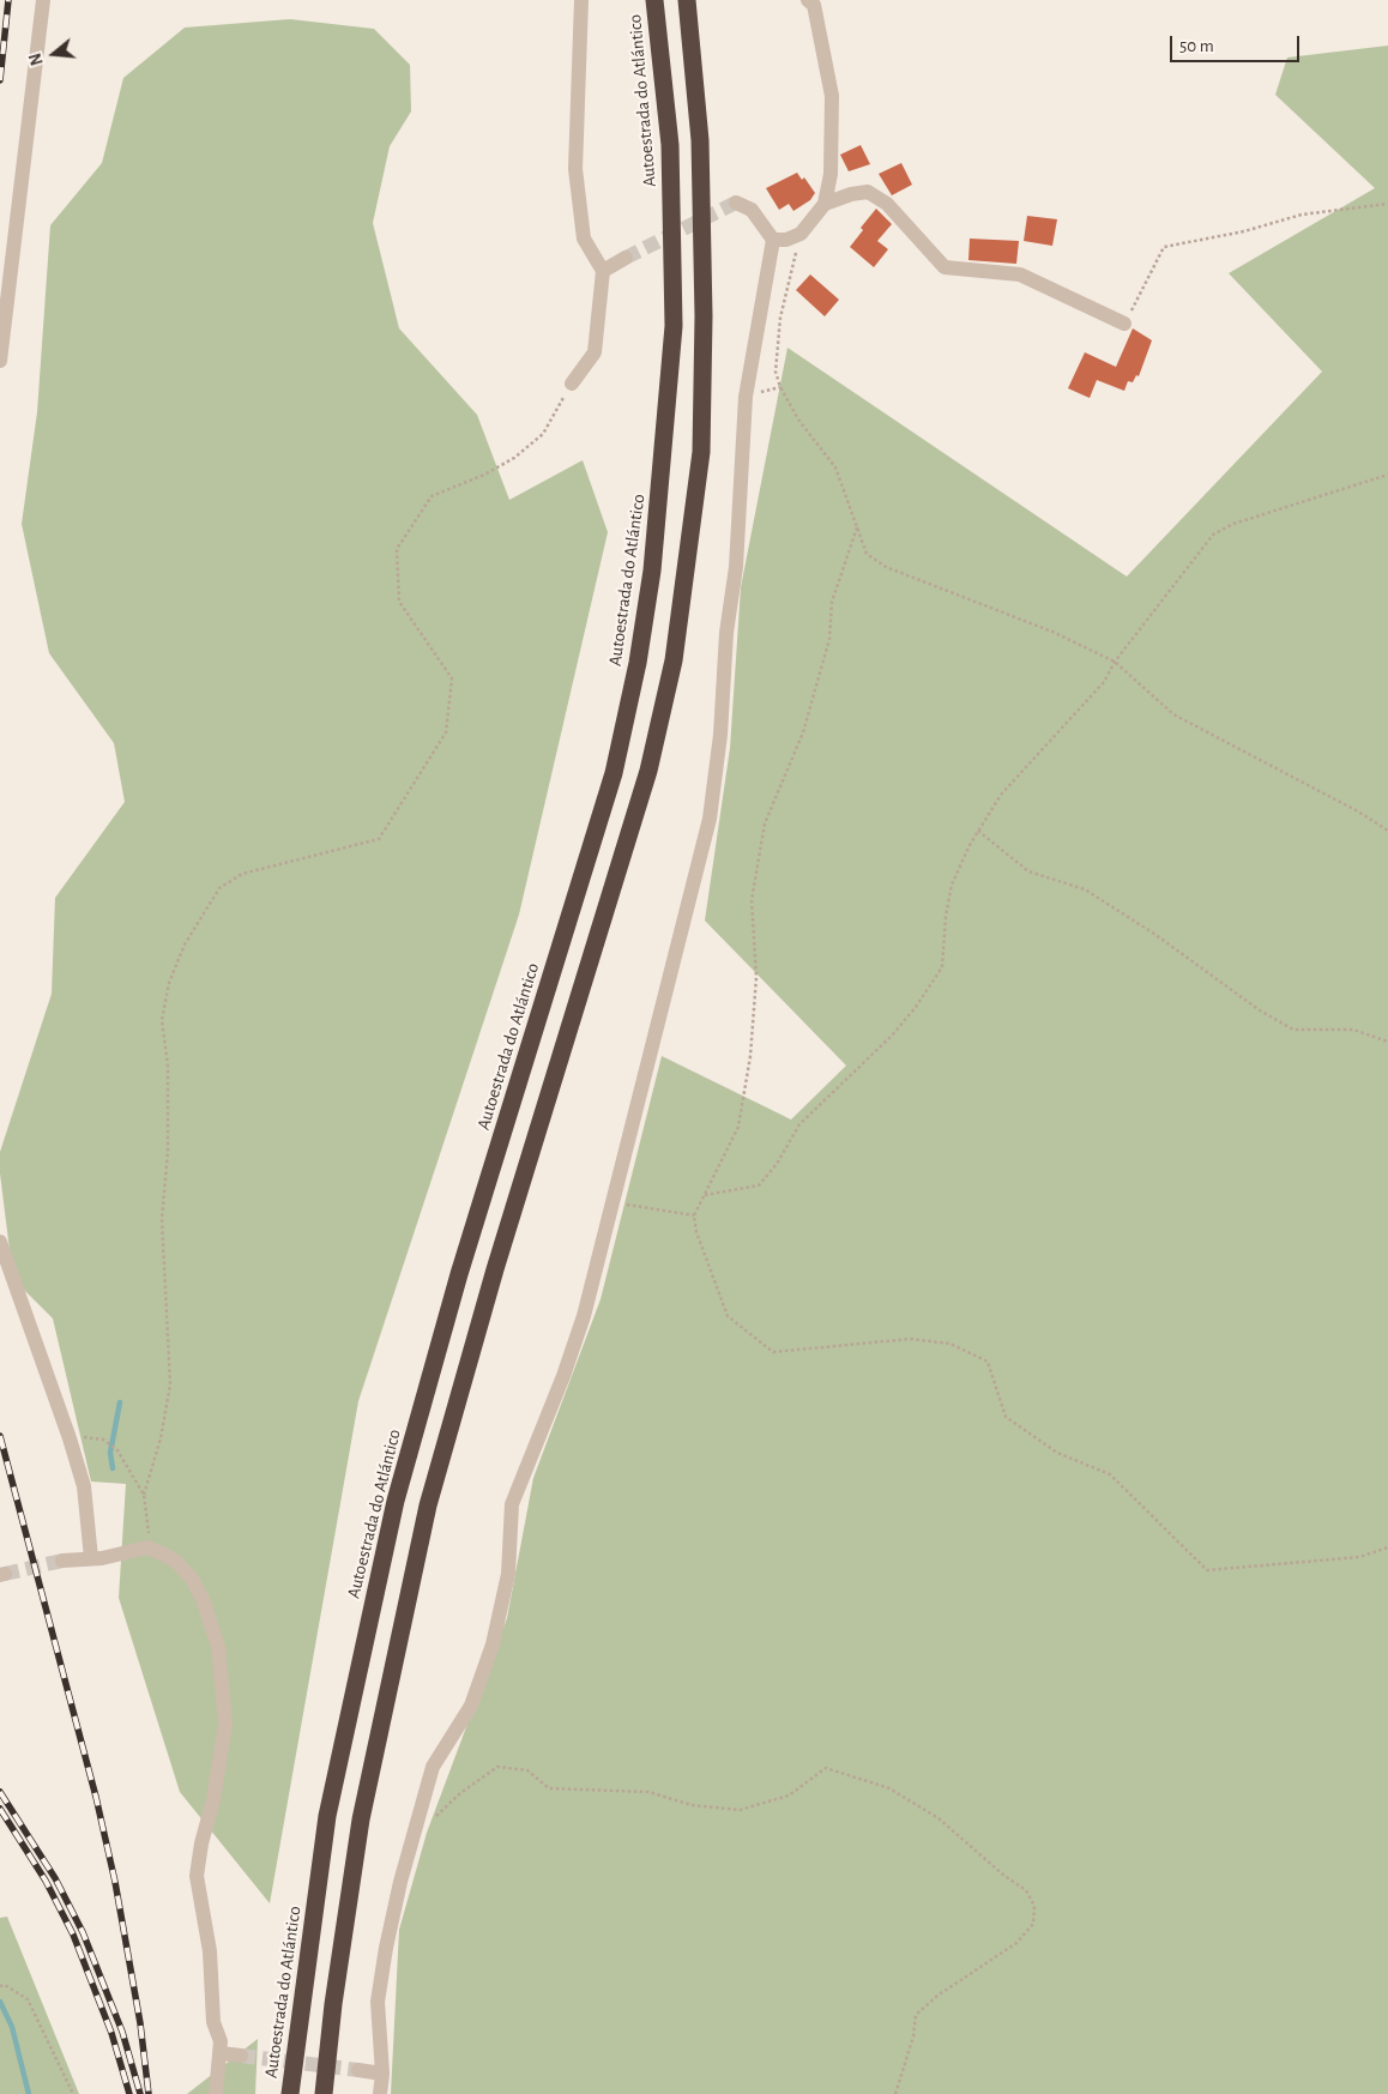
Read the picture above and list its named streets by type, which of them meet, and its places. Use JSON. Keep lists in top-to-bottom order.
{
  "streets": {
    "highway": ["Autoestrada do Atlántico"]
  },
  "scale_bar": "50 m",
  "north": "left"
}
